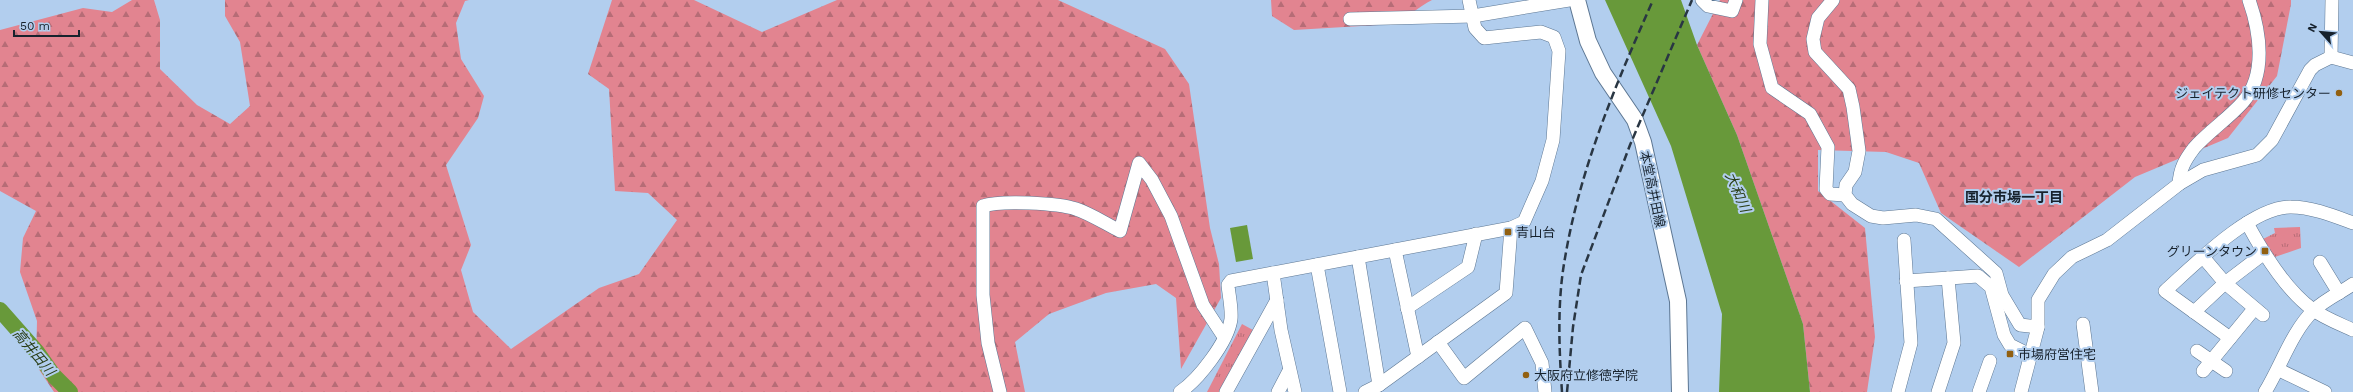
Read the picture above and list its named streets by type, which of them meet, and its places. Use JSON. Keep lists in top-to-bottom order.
{
  "streets": {
    "main road": ["本堂高井田線"]
  },
  "districts": ["国分市場一丁目"],
  "water": ["大和川", "高井田川"],
  "places": {
    "other": ["ジェイテクト研修センター", "大阪府立修徳学院"],
    "transit": ["青山台", "グリーンタウン", "市場府営住宅"]
  },
  "scale_bar": "50 m",
  "north": "top left"
}
